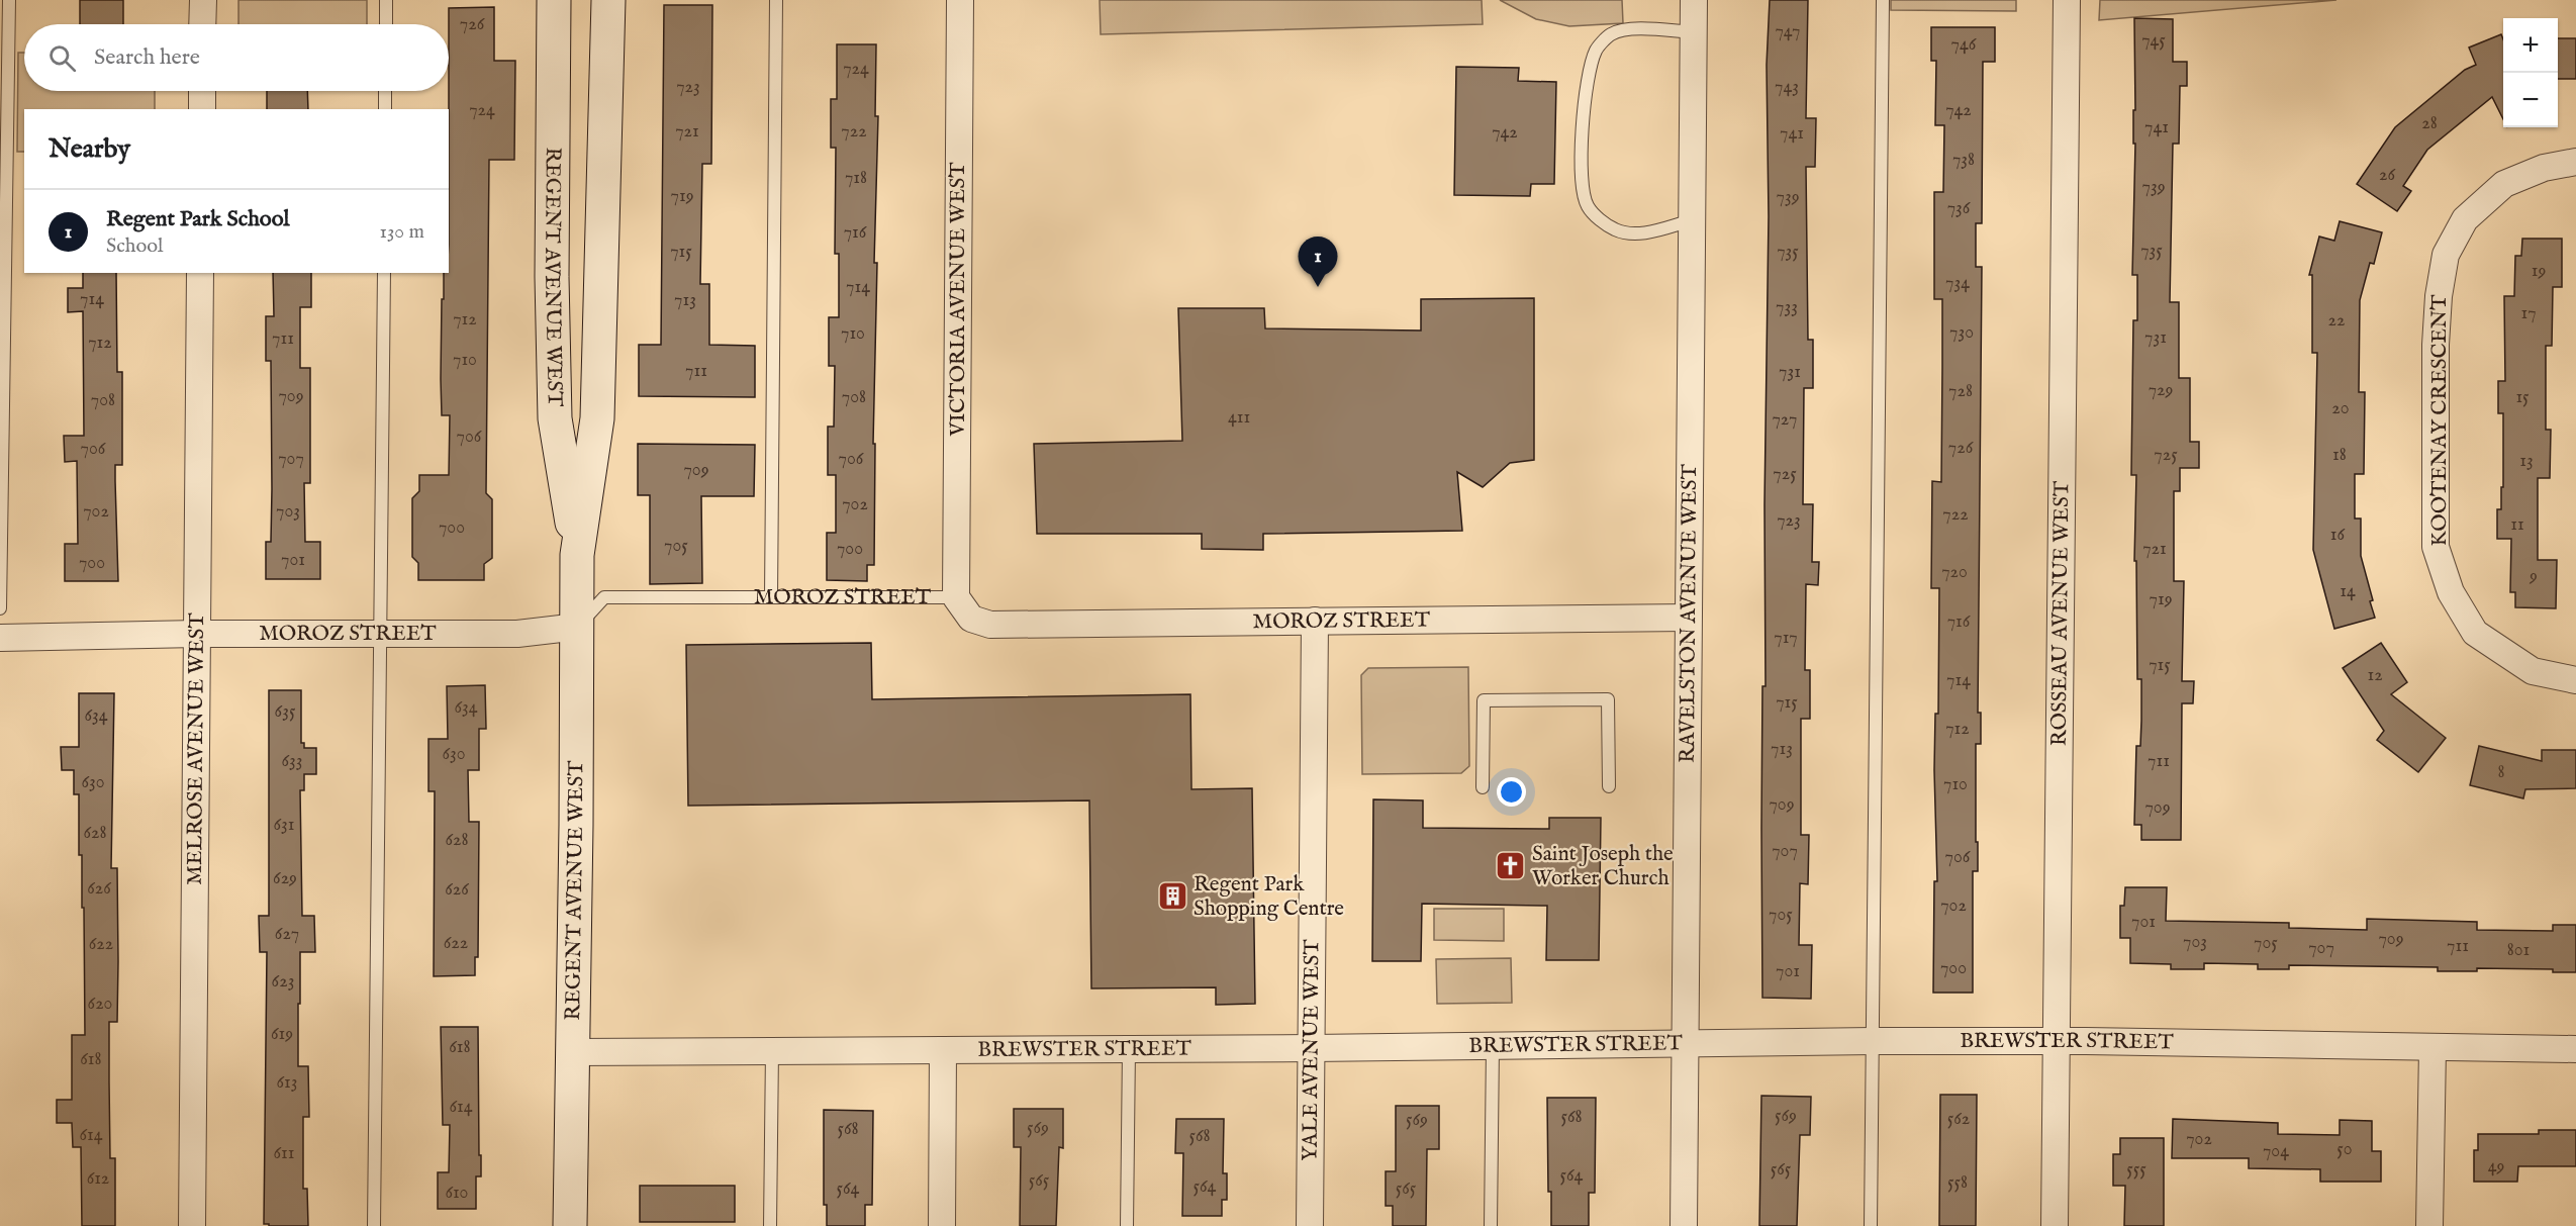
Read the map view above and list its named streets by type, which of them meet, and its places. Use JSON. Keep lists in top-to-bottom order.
{
  "streets": {
    "main road": ["REGENT AVENUE WEST"],
    "street": [
      "VICTORIA AVENUE WEST",
      "KOOTENAY CRESCENT",
      "MOROZ STREET",
      "RAVELSTON AVENUE WEST",
      "ROSSEAU AVENUE WEST",
      "MELROSE AVENUE WEST",
      "BREWSTER STREET",
      "YALE AVENUE WEST"
    ]
  },
  "crossings": [
    ["REGENT AVENUE WEST", "MOROZ STREET"],
    ["REGENT AVENUE WEST", "BREWSTER STREET"],
    ["VICTORIA AVENUE WEST", "MOROZ STREET"],
    ["MOROZ STREET", "RAVELSTON AVENUE WEST"],
    ["MOROZ STREET", "MELROSE AVENUE WEST"],
    ["MOROZ STREET", "YALE AVENUE WEST"],
    ["RAVELSTON AVENUE WEST", "BREWSTER STREET"],
    ["ROSSEAU AVENUE WEST", "BREWSTER STREET"],
    ["BREWSTER STREET", "YALE AVENUE WEST"]
  ],
  "places": {
    "church": ["Saint Joseph the Worker Church"],
    "building": ["Regent Park Shopping Centre"]
  },
  "house_numbers": [
    "726",
    "747",
    "745",
    "746",
    "724",
    "723",
    "743",
    "724",
    "742",
    "28",
    "741",
    "721",
    "722",
    "742",
    "741",
    "738",
    "26",
    "718",
    "739",
    "719",
    "739",
    "736",
    "716",
    "735",
    "715",
    "735",
    "19",
    "734",
    "714",
    "714",
    "713",
    "733",
    "17",
    "712",
    "22",
    "730",
    "710",
    "731",
    "711",
    "712",
    "710",
    "711",
    "731",
    "729",
    "728",
    "709",
    "708",
    "15",
    "708",
    "20",
    "411",
    "727",
    "706",
    "726",
    "706",
    "725",
    "18",
    "707",
    "706",
    "13",
    "709",
    "725",
    "702",
    "702",
    "703",
    "722",
    "723",
    "11",
    "700",
    "16",
    "705",
    "700",
    "721",
    "701",
    "700",
    "720",
    "9",
    "14",
    "719",
    "716",
    "717",
    "715",
    "12",
    "714",
    "715",
    "634",
    "635",
    "634",
    "712",
    "713",
    "630",
    "633",
    "711",
    "8",
    "630",
    "710",
    "709",
    "709",
    "631",
    "628",
    "628",
    "707",
    "706",
    "629",
    "626",
    "626",
    "702",
    "705",
    "701",
    "627",
    "709",
    "703",
    "622",
    "705",
    "622",
    "711",
    "707",
    "801",
    "700",
    "701",
    "623",
    "620",
    "619",
    "618",
    "618",
    "613",
    "614",
    "569",
    "568",
    "562",
    "569",
    "569",
    "568",
    "614",
    "568",
    "702",
    "50",
    "704",
    "611",
    "49",
    "565",
    "555",
    "564",
    "612",
    "565",
    "558",
    "564",
    "564",
    "565",
    "610"
  ],
  "page": {
    "map_buttons": ["+", "−"],
    "search": "Search here",
    "heading": "Nearby",
    "list": [
      {
        "mark": "1",
        "name": "Regent Park School",
        "note": "School",
        "value": "130 m"
      }
    ],
    "pins": "1"
  }
}
